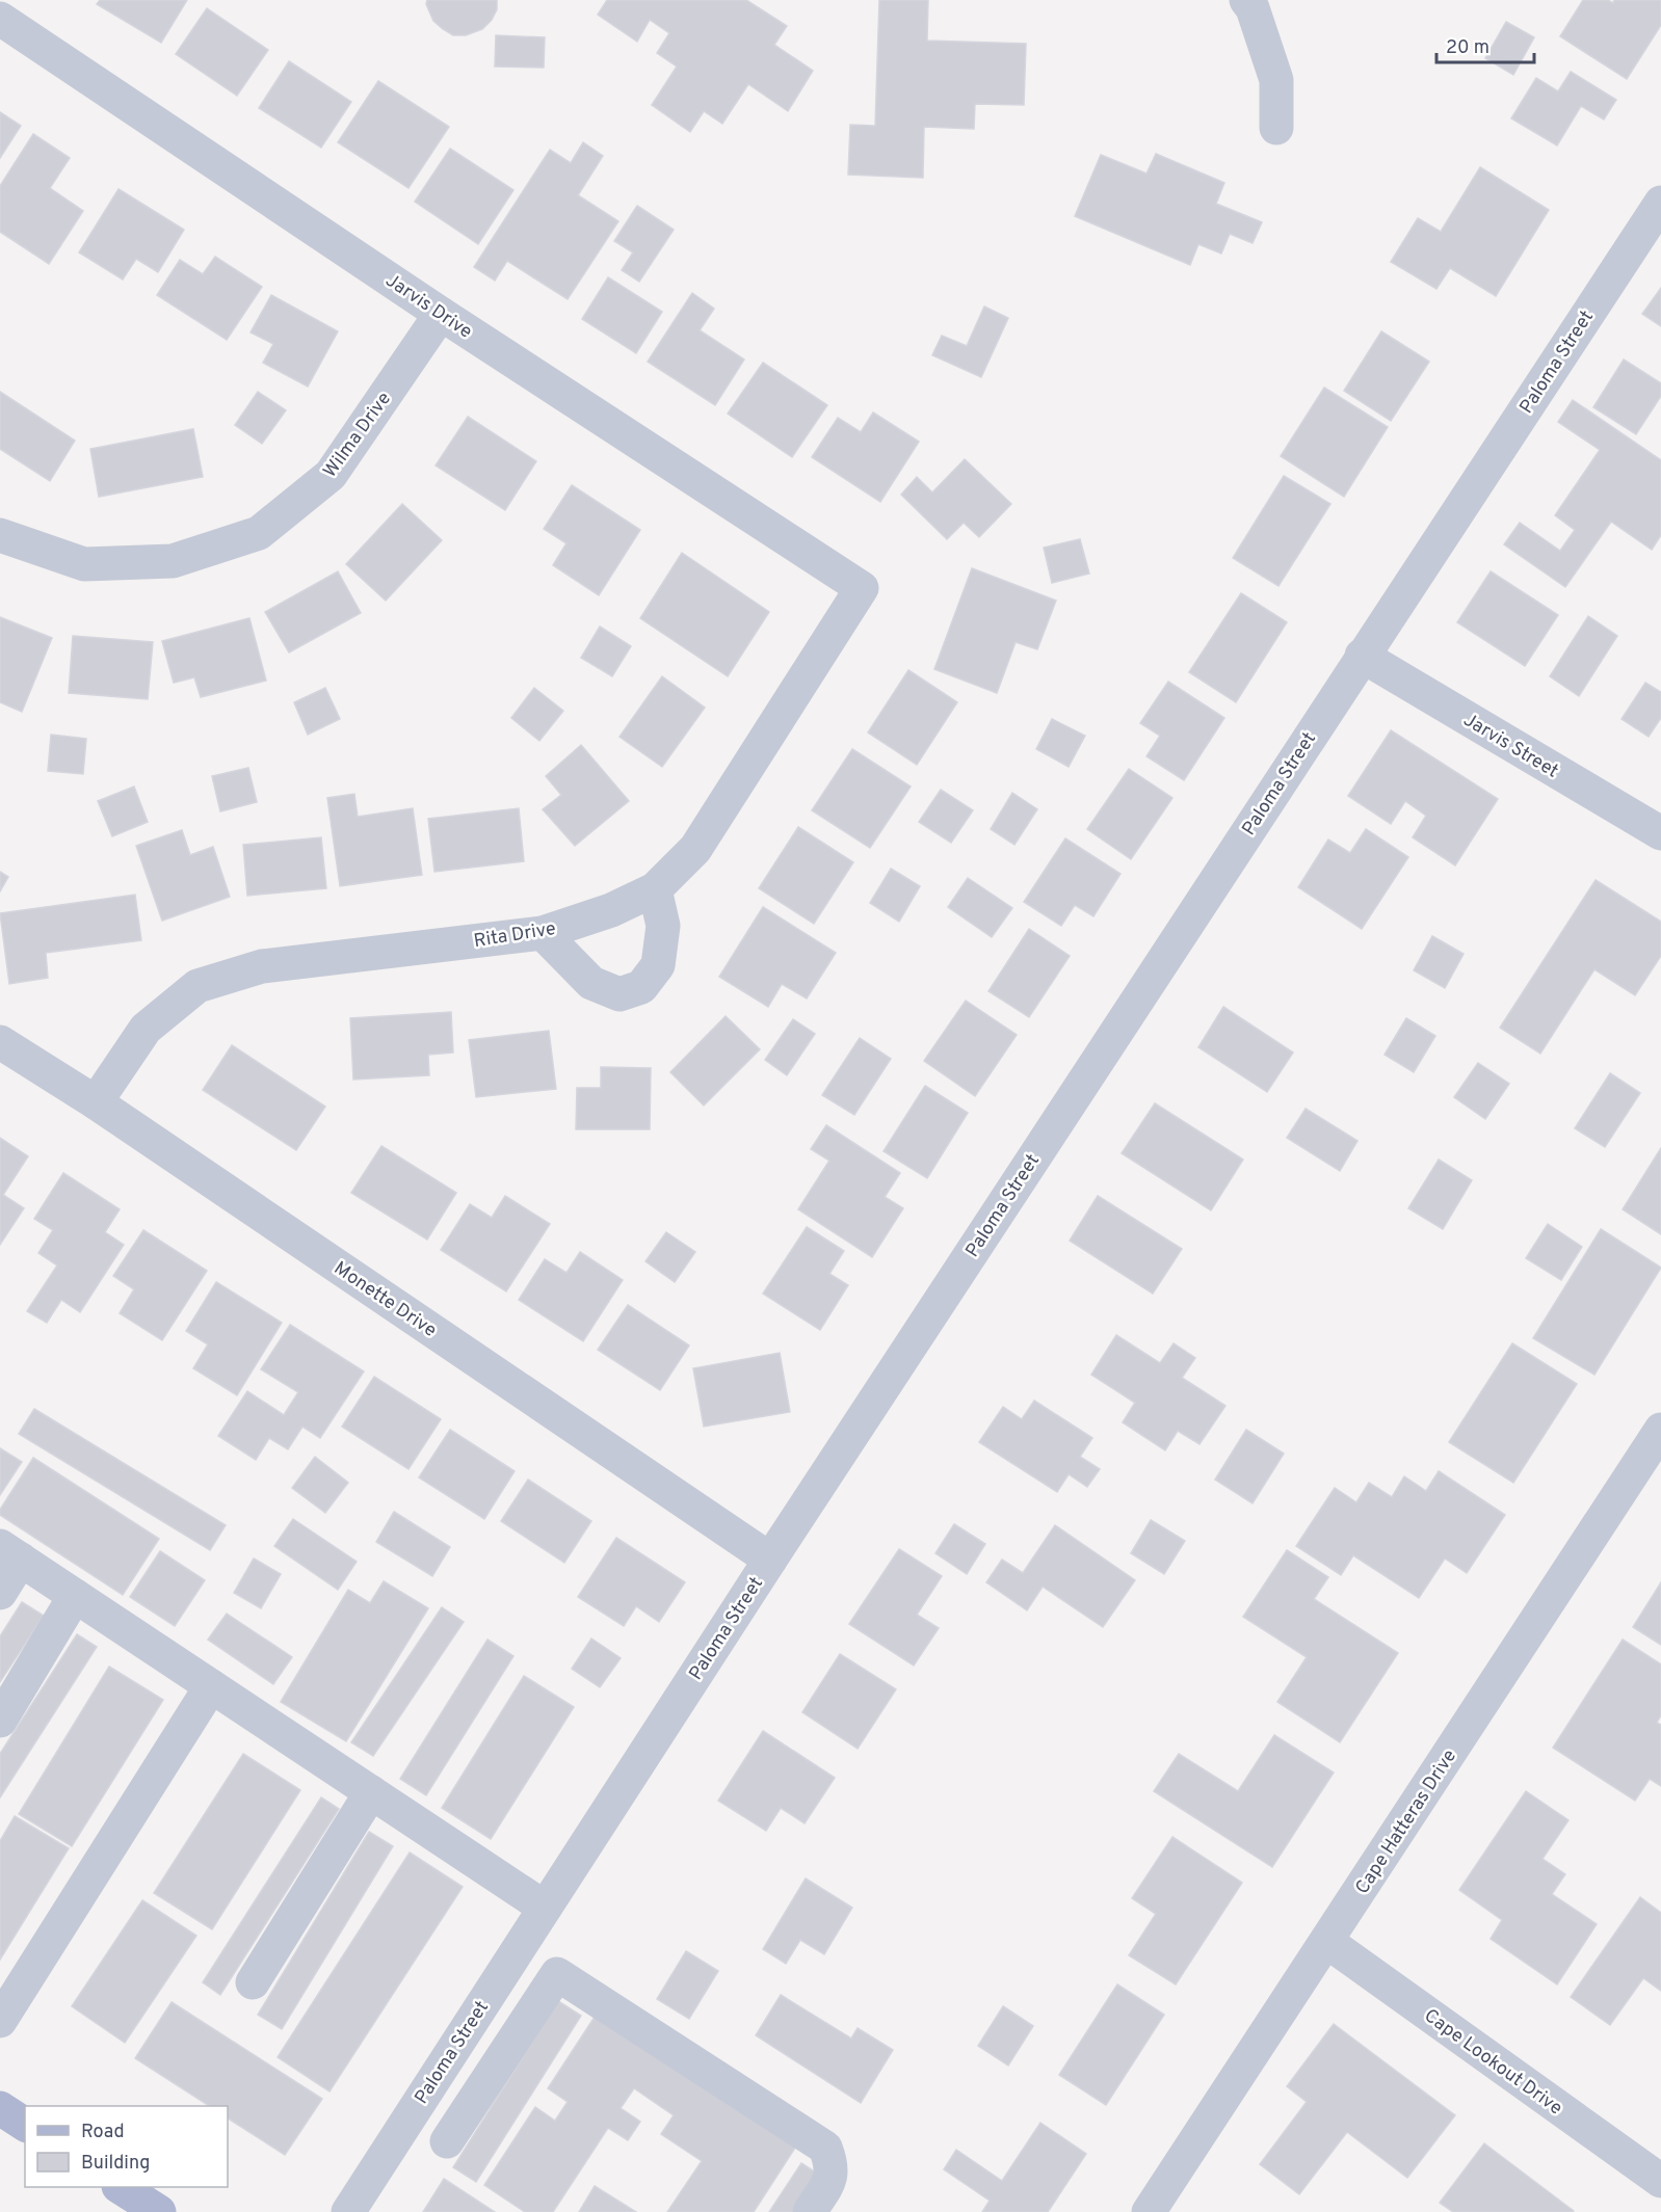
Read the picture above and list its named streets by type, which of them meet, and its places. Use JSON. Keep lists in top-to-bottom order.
{
  "streets": {
    "street": [
      "Jarvis Drive",
      "Paloma Street",
      "Wilma Drive",
      "Jarvis Street",
      "Rita Drive",
      "Monette Drive",
      "Cape Hatteras Drive",
      "Cape Lookout Drive"
    ]
  },
  "crossings": [
    ["Jarvis Drive", "Wilma Drive"],
    ["Jarvis Drive", "Rita Drive"],
    ["Paloma Street", "Jarvis Street"],
    ["Paloma Street", "Monette Drive"],
    ["Rita Drive", "Monette Drive"],
    ["Cape Hatteras Drive", "Cape Lookout Drive"]
  ],
  "legend": ["Road", "Building"],
  "scale_bar": "20 m"
}
